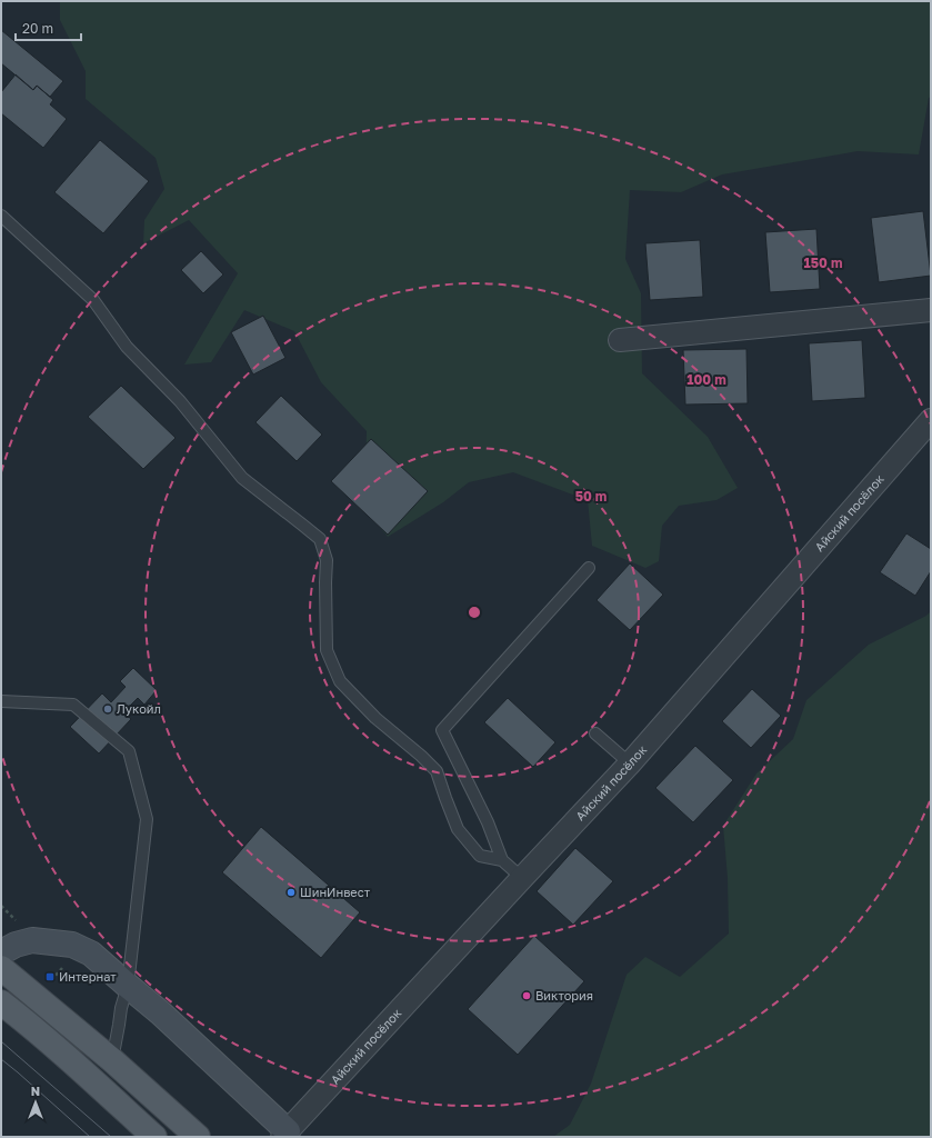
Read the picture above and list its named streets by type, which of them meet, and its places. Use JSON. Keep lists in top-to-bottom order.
{
  "streets": {
    "street": ["Айский посёлок"]
  },
  "places": {
    "other": ["Лукойл", "ШинИнвест", "Виктория"],
    "transit": ["Интернат"]
  },
  "scale_bar": "20 m",
  "north": "top",
  "rings": ["150 m", "100 m", "50 m"]
}
